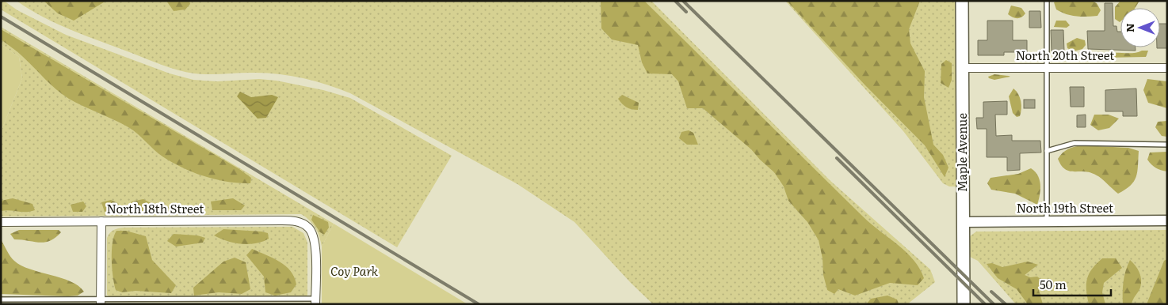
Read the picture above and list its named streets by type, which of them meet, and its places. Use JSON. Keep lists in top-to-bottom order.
{
  "streets": {
    "main road": ["Maple Avenue"],
    "street": ["North 20th Street", "North 19th Street", "North 18th Street"]
  },
  "crossings": [
    ["North 20th Street", "Maple Avenue"],
    ["Maple Avenue", "North 19th Street"]
  ],
  "parks": ["Coy Park"],
  "scale_bar": "50 m",
  "north": "left"
}
